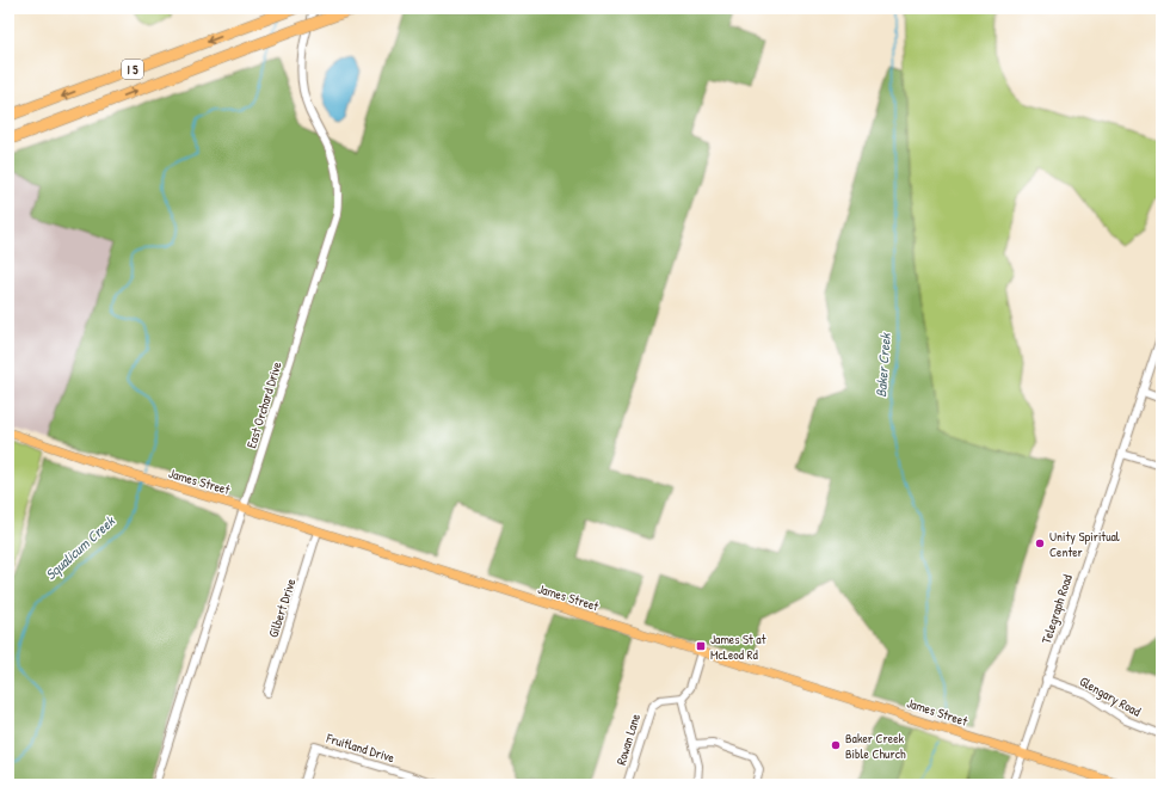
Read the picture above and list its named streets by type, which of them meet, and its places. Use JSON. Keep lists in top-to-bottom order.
{
  "streets": {
    "highway": ["I 5"],
    "main road": ["James Street"],
    "street": [
      "East Orchard Drive",
      "Gilbert Drive",
      "Telegraph Road",
      "Glengary Road",
      "Rowan Lane",
      "Fruitland Drive"
    ]
  },
  "crossings": [
    ["East Orchard Drive", "James Street"],
    ["James Street", "Gilbert Drive"],
    ["James Street", "Telegraph Road"],
    ["Telegraph Road", "Glengary Road"]
  ],
  "water": ["Baker Creek", "Squalicum Creek"],
  "places": {
    "other": ["Unity Spiritual Center", "Baker Creek Bible Church"],
    "transit": ["James St at McLeod Rd"]
  }
}
